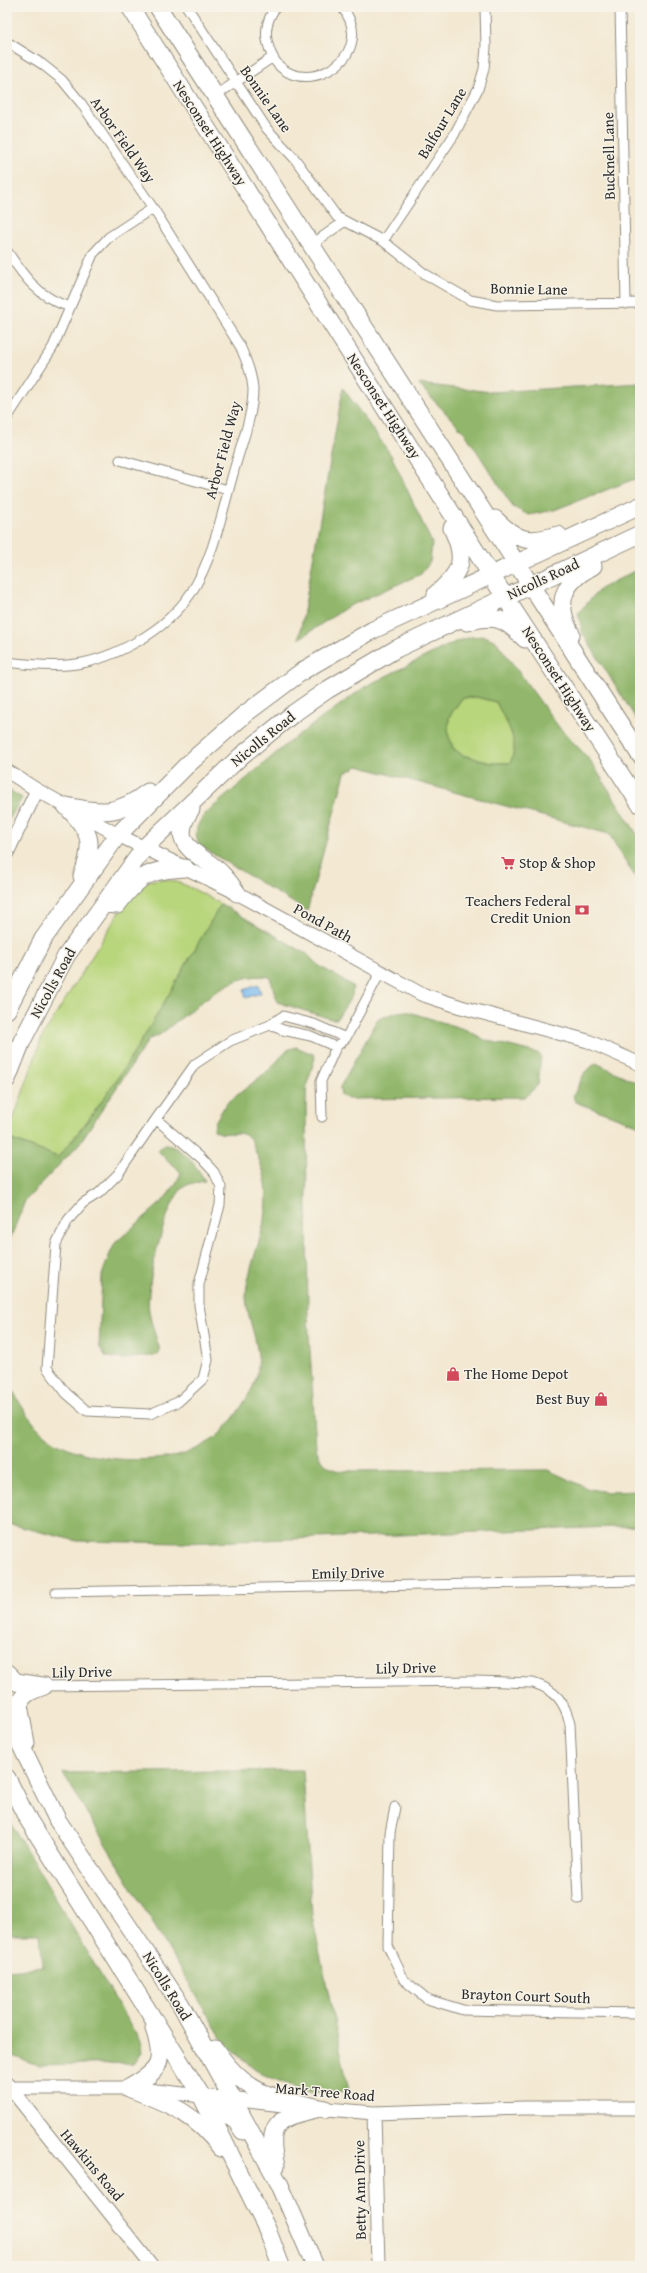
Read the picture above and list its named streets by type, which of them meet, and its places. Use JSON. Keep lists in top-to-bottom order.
{
  "streets": {
    "highway": ["Nesconset Highway", "Nicolls Road"],
    "main road": [
      "Pond Path",
      "Mark Tree Road",
      "Hawkins Road",
      "Betty Ann Drive"
    ],
    "street": [
      "Bonnie Lane",
      "Balfour Lane",
      "Arbor Field Way",
      "Bucknell Lane",
      "Emily Drive",
      "Lily Drive",
      "Brayton Court South"
    ]
  },
  "crossings": [
    ["Bonnie Lane", "Balfour Lane"],
    ["Bonnie Lane", "Bucknell Lane"],
    ["Nesconset Highway", "Nicolls Road"],
    ["Nicolls Road", "Pond Path"],
    ["Nicolls Road", "Mark Tree Road"],
    ["Mark Tree Road", "Hawkins Road"],
    ["Mark Tree Road", "Betty Ann Drive"]
  ],
  "places": {
    "supermarket": ["Stop & Shop"],
    "bank": ["Teachers Federal Credit Union"],
    "shop": ["The Home Depot", "Best Buy"]
  }
}
